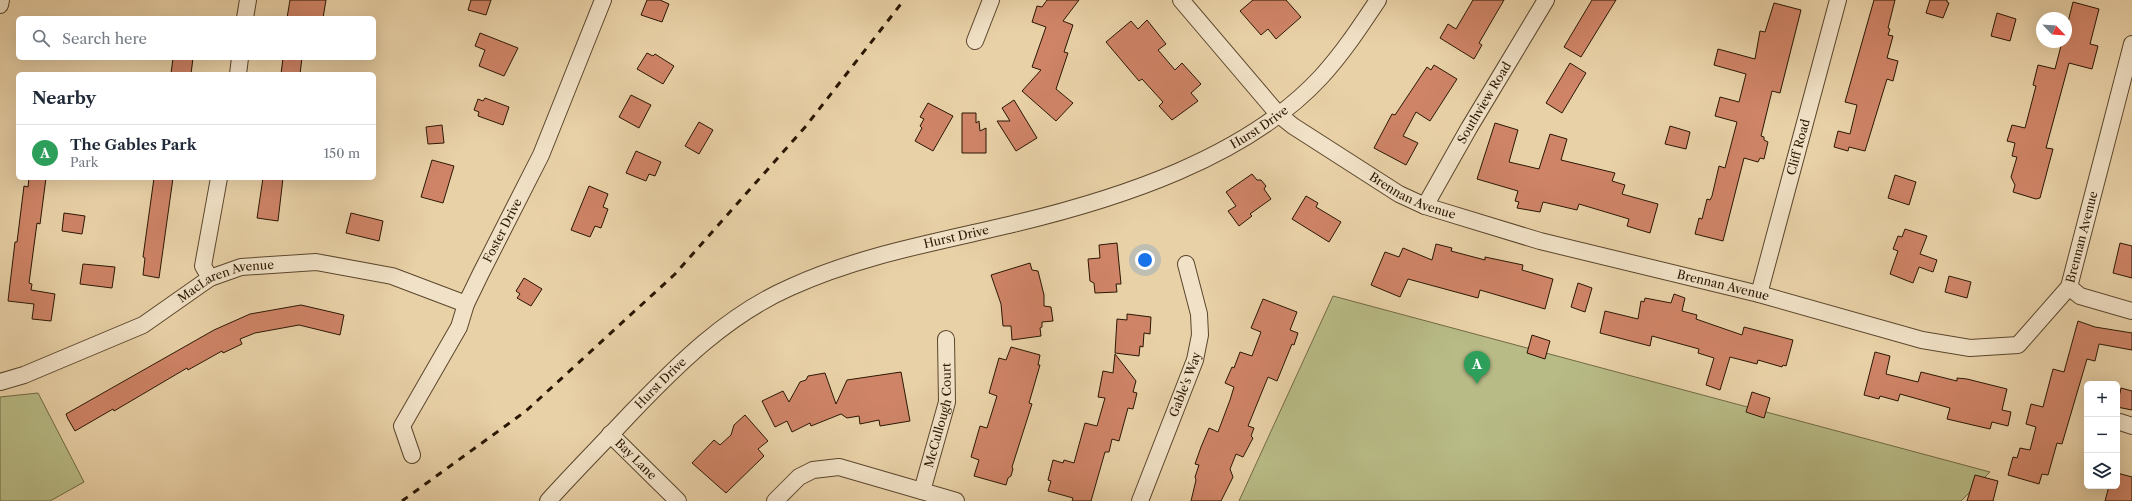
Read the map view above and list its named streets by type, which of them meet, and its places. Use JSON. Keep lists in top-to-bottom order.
{
  "streets": {
    "street": [
      "Southview Road",
      "Hurst Drive",
      "Cliff Road",
      "Brennan Avenue",
      "Foster Drive",
      "MacLaren Avenue",
      "Gable's Way",
      "McCullough Court",
      "Bay Lane"
    ]
  },
  "crossings": [
    ["Southview Road", "Brennan Avenue"],
    ["Hurst Drive", "Brennan Avenue"],
    ["Hurst Drive", "Bay Lane"],
    ["Cliff Road", "Brennan Avenue"],
    ["Foster Drive", "MacLaren Avenue"]
  ],
  "north": "bottom right",
  "page": {
    "search": "Search here",
    "heading": "Nearby",
    "list": [
      {
        "mark": "A",
        "name": "The Gables Park",
        "note": "Park",
        "value": "150 m"
      }
    ],
    "pins": "A",
    "map_buttons": ["+", "−"]
  }
}
